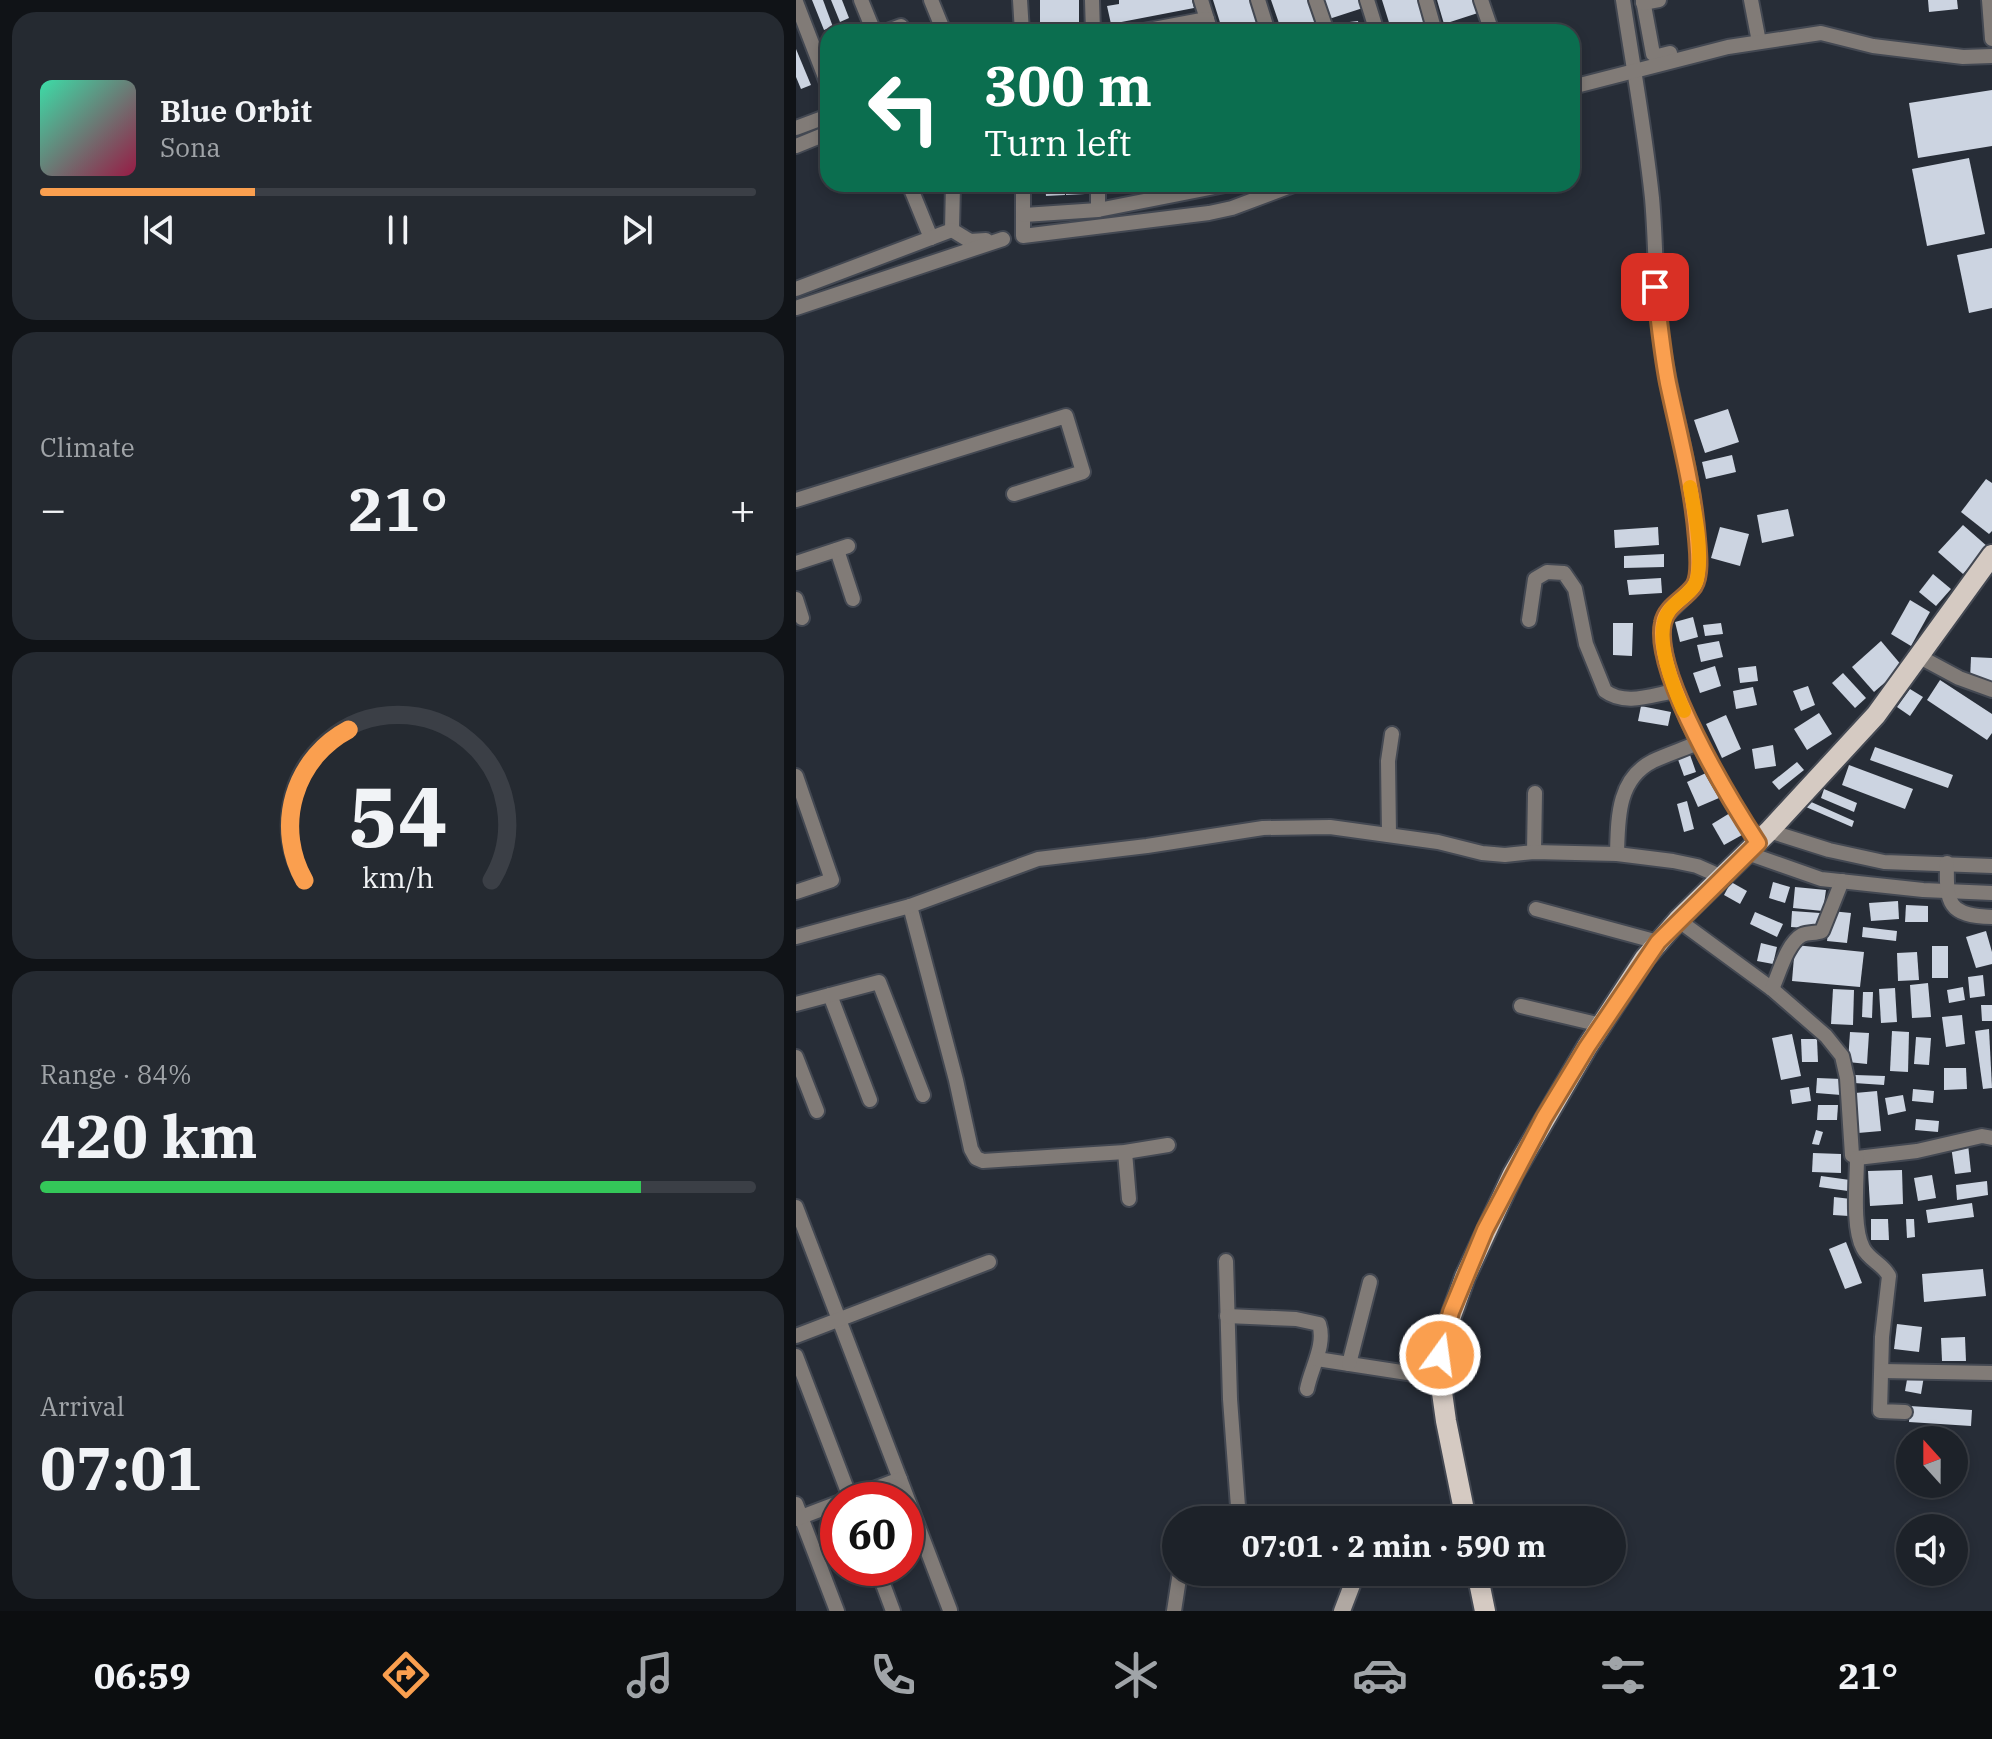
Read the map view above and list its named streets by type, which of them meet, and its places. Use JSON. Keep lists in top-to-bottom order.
{
  "north": "top",
  "page": {
    "turn": ["300 m", "Turn left"],
    "song": ["Blue Orbit", "Sona"],
    "tile": [
      "Climate",
      ["Range · 84%", "420 km"],
      ["Arrival", "07:01"]
    ],
    "heat": ["−", "21°", "+"],
    "limit": "60",
    "trip": "07:01 · 2 min · 590 m",
    "tabs": ["06:59", "21°"],
    "gauge": ["54", "km/h"]
  }
}
